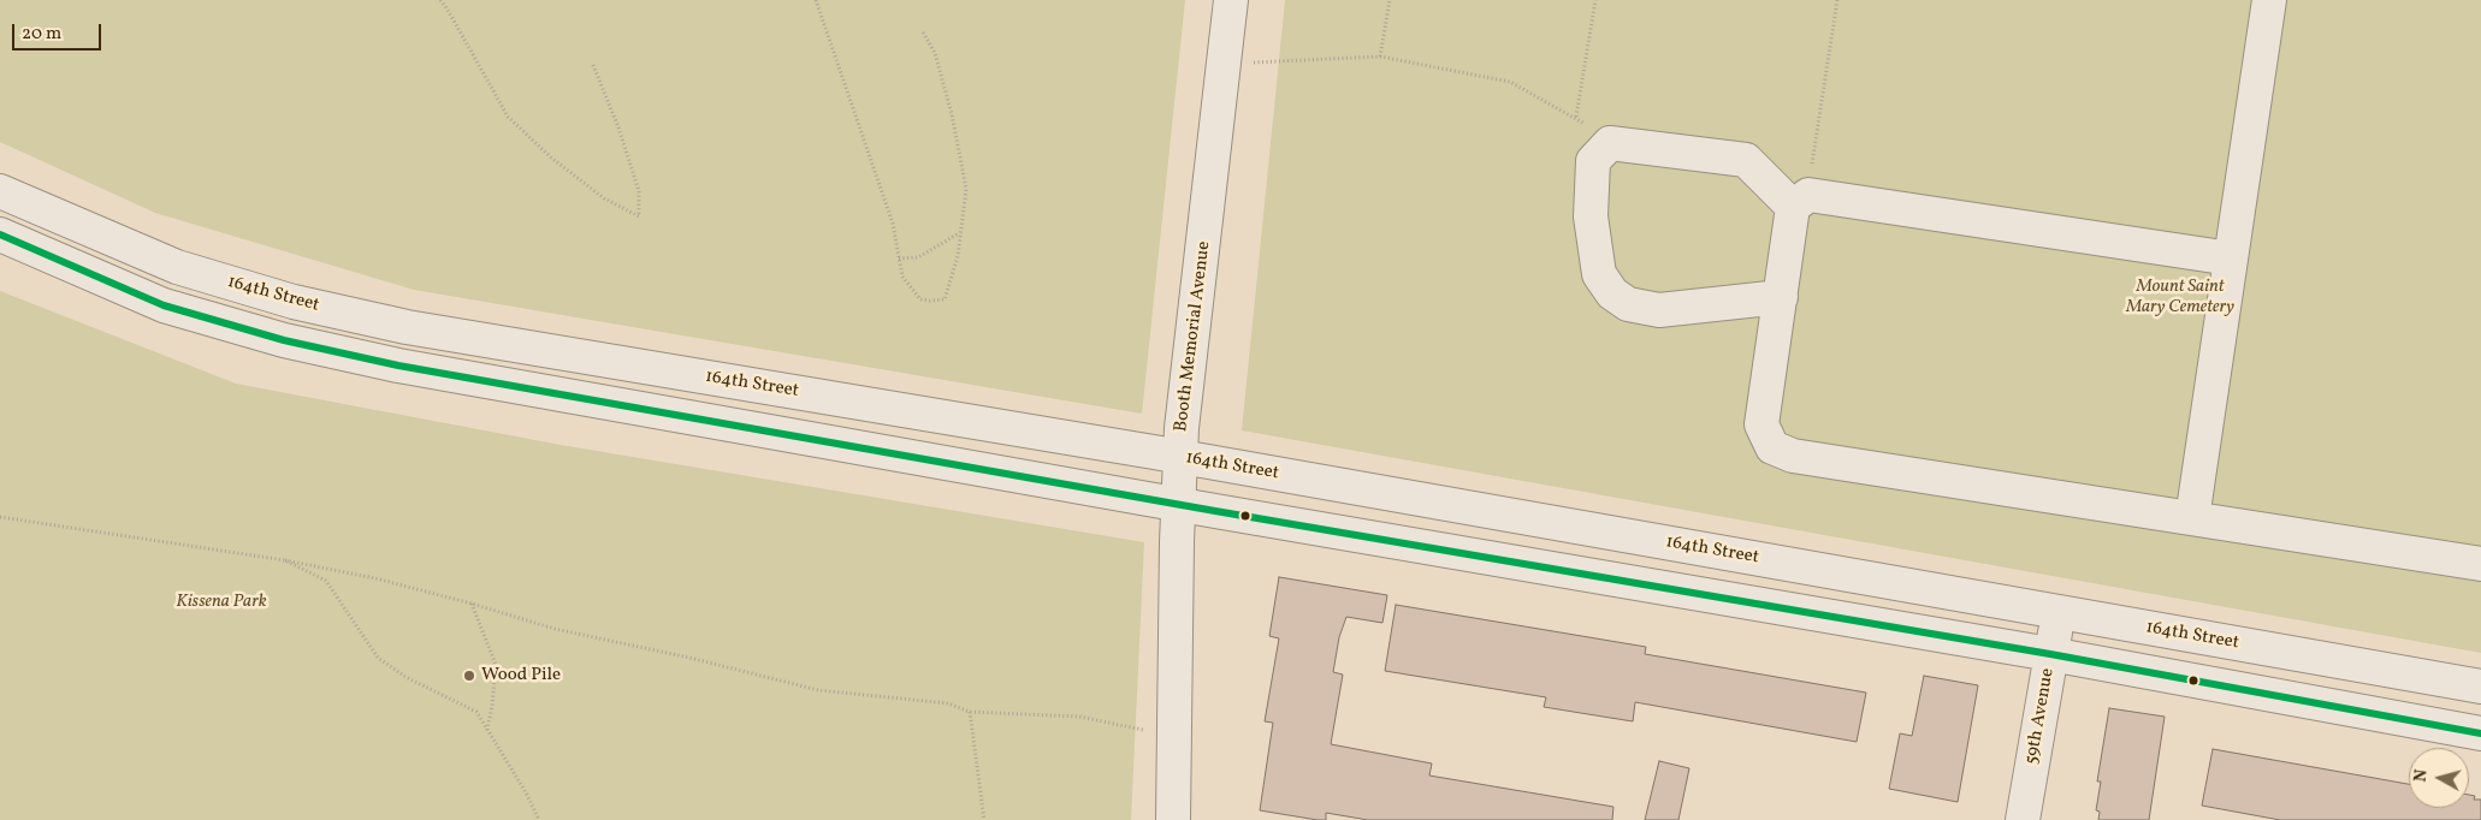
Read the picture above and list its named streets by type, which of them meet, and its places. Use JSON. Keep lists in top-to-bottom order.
{
  "streets": {
    "street": ["164th Street", "Booth Memorial Avenue", "59th Avenue"]
  },
  "crossings": [
    ["164th Street", "Booth Memorial Avenue"],
    ["164th Street", "59th Avenue"]
  ],
  "parks": ["Mount Saint Mary Cemetery", "Kissena Park"],
  "places": ["Wood Pile"],
  "scale_bar": "20 m",
  "north": "left"
}
